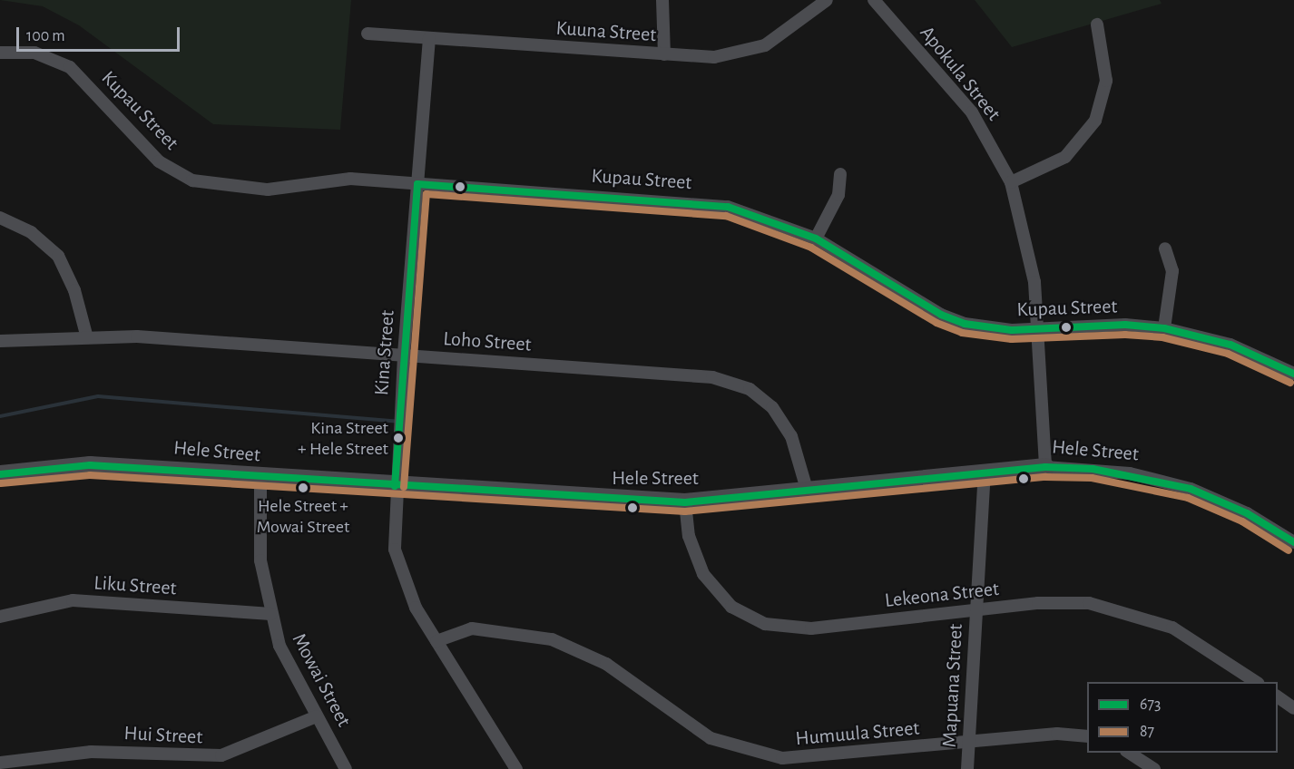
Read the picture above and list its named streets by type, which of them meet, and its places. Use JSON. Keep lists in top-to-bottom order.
{
  "streets": {
    "street": [
      "Kuuna Street",
      "Apokula Street",
      "Kupau Street",
      "Loho Street",
      "Kina Street",
      "Hele Street",
      "Liku Street",
      "Lekeona Street",
      "Mowai Street",
      "Mapuana Street",
      "Humuula Street",
      "Hui Street"
    ]
  },
  "crossings": [
    ["Kuuna Street", "Kina Street"],
    ["Apokula Street", "Kupau Street"],
    ["Apokula Street", "Hele Street"],
    ["Kupau Street", "Kina Street"],
    ["Loho Street", "Kina Street"],
    ["Loho Street", "Hele Street"],
    ["Kina Street", "Hele Street"],
    ["Kina Street", "Humuula Street"],
    ["Hele Street", "Lekeona Street"],
    ["Hele Street", "Mowai Street"],
    ["Hele Street", "Mapuana Street"],
    ["Liku Street", "Mowai Street"],
    ["Lekeona Street", "Mapuana Street"],
    ["Mowai Street", "Hui Street"],
    ["Mapuana Street", "Humuula Street"]
  ],
  "places": ["Kina Street + Hele Street", "Hele Street + Mowai Street"],
  "lines": ["transit line 673", "transit line 87"],
  "legend": ["673", "87"],
  "scale_bar": "100 m"
}
